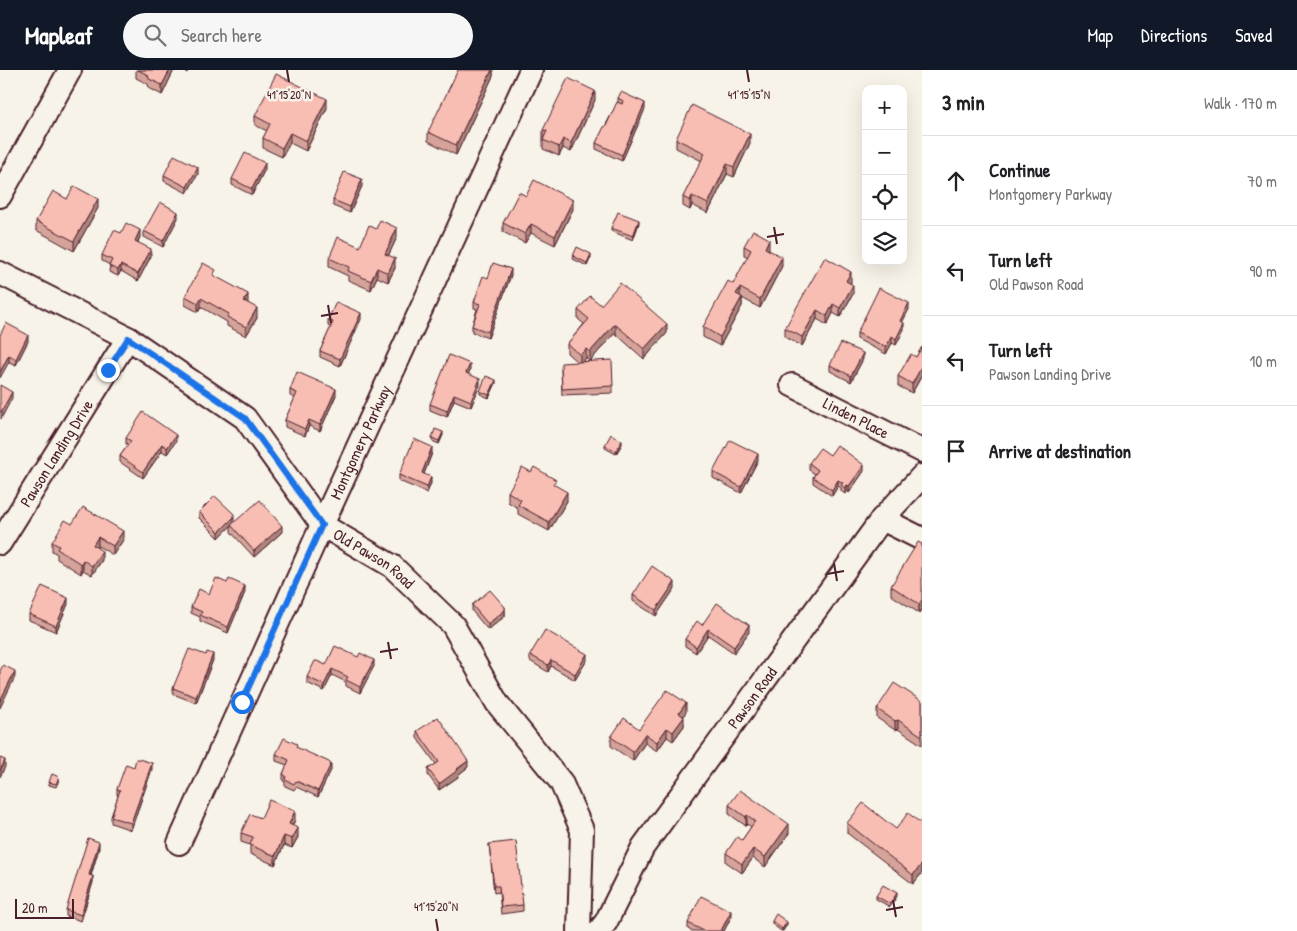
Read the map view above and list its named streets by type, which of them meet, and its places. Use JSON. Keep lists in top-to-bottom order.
{
  "streets": {
    "street": [
      "Linden Place",
      "Montgomery Parkway",
      "Pawson Landing Drive",
      "Old Pawson Road",
      "Pawson Road"
    ]
  },
  "crossings": [
    ["Montgomery Parkway", "Old Pawson Road"],
    ["Pawson Landing Drive", "Old Pawson Road"]
  ],
  "scale_bar": "20 m",
  "page": {
    "header": "Mapleaf",
    "search": "Search here",
    "nav": ["Map", "Directions", "Saved"],
    "heading": ["3 min", "Walk · 170 m"],
    "map_buttons": ["+", "−"],
    "list": [
      ["Continue", "Montgomery Parkway", "70 m"],
      ["Turn left", "Old Pawson Road", "90 m"],
      ["Turn left", "Pawson Landing Drive", "10 m"],
      "Arrive at destination"
    ],
    "scale": "20 m"
  },
  "coordinates": ["41°15'20\"N", "41°15'15\"N"]
}
